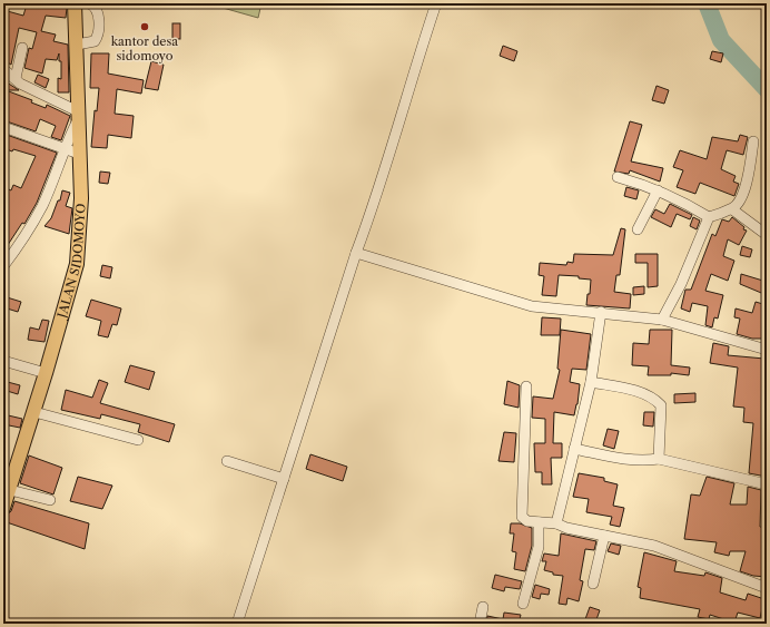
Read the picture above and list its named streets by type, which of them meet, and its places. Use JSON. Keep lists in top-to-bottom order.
{
  "streets": {
    "main road": ["JALAN SIDOMOYO"]
  },
  "places": ["kantor desa sidomoyo"]
}
